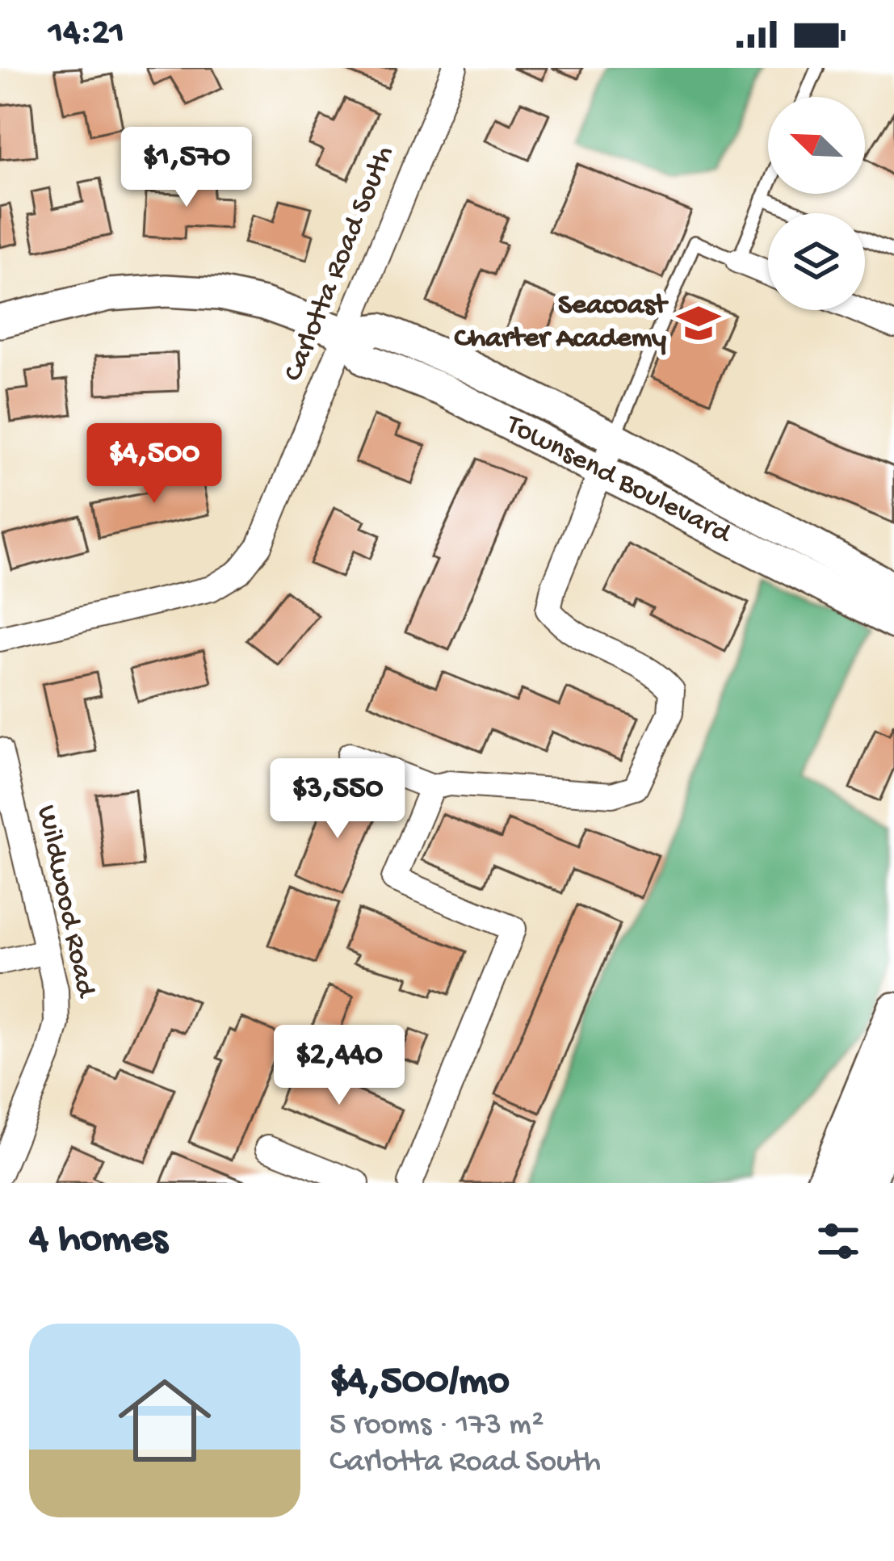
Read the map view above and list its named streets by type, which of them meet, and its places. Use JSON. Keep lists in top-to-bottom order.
{
  "streets": {
    "street": ["Carlotta Road South", "Townsend Boulevard", "Wildwood Road"]
  },
  "crossings": [
    ["Carlotta Road South", "Townsend Boulevard"]
  ],
  "places": {
    "school or university": ["Seacoast Charter Academy"]
  },
  "north": "top left",
  "page": {
    "status": "14:21",
    "price": [
      "$1,570",
      "$4,500",
      "$3,550",
      "$2,440"
    ],
    "heading": "4 homes",
    "list": [
      {
        "name": "$4,500/mo",
        "note": "5 rooms · 173 m² · Carlotta Road South"
      }
    ]
  }
}
